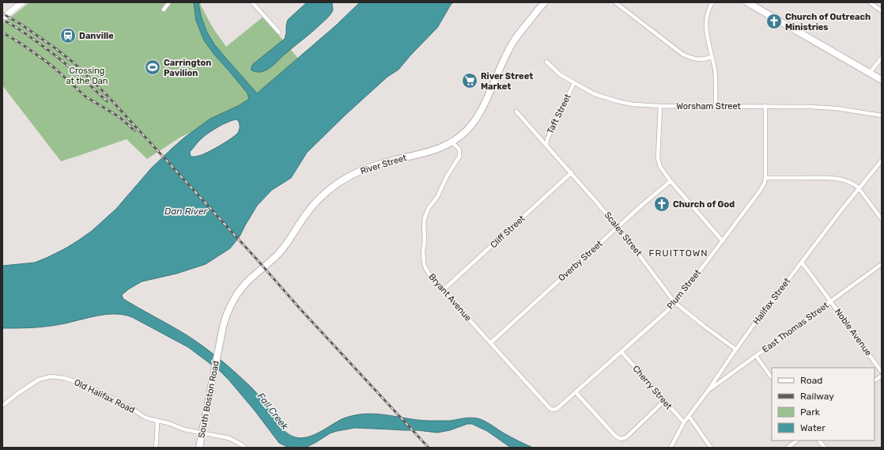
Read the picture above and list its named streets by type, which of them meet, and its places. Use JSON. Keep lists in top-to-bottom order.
{
  "streets": {
    "main road": ["River Street", "South Boston Road"],
    "street": [
      "Worsham Street",
      "Taft Street",
      "Cliff Street",
      "Scales Street",
      "Overby Street",
      "Plum Street",
      "Bryant Avenue",
      "Halifax Street",
      "East Thomas Street",
      "Noble Avenue",
      "Cherry Street",
      "Old Halifax Road"
    ]
  },
  "crossings": [
    ["Worsham Street", "Taft Street"],
    ["Worsham Street", "Plum Street"],
    ["Taft Street", "Scales Street"],
    ["River Street", "Bryant Avenue"],
    ["River Street", "South Boston Road"],
    ["Cliff Street", "Scales Street"],
    ["Cliff Street", "Bryant Avenue"],
    ["Scales Street", "Overby Street"],
    ["Scales Street", "Plum Street"],
    ["Scales Street", "Halifax Street"],
    ["Overby Street", "Bryant Avenue"],
    ["Plum Street", "Bryant Avenue"],
    ["Plum Street", "Cherry Street"],
    ["Halifax Street", "East Thomas Street"],
    ["Halifax Street", "Noble Avenue"],
    ["Halifax Street", "Cherry Street"],
    ["East Thomas Street", "Noble Avenue"],
    ["Old Halifax Road", "South Boston Road"]
  ],
  "districts": ["FRUITTOWN"],
  "water": ["Dan River", "Fall Creek"],
  "parks": ["Crossing at the Dan"],
  "places": {
    "church": ["Church of Outreach Ministries", "Church of God"],
    "station": ["Danville"],
    "sports": ["Carrington Pavilion"],
    "supermarket": ["River Street Market"]
  },
  "legend": [
    "Road",
    "Railway",
    "Park",
    "Water"
  ]
}
